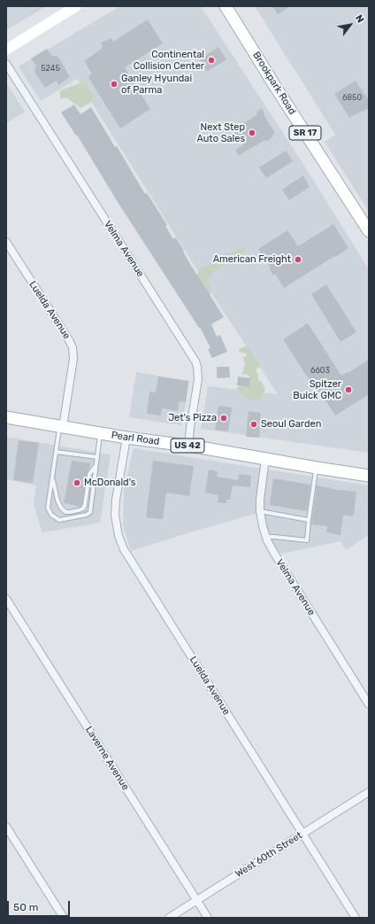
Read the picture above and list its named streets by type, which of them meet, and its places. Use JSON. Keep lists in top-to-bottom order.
{
  "streets": {
    "main road": [
      "Brookpark Road",
      "SR 17",
      "Pearl Road",
      "US 42"
    ],
    "street": [
      "Velma Avenue",
      "Luelda Avenue",
      "Laverne Avenue",
      "West 60th Street"
    ]
  },
  "crossings": [
    ["Velma Avenue", "Pearl Road"],
    ["Luelda Avenue", "Pearl Road"],
    ["Luelda Avenue", "West 60th Street"],
    ["Laverne Avenue", "West 60th Street"]
  ],
  "places": [
    "Continental Collision Center",
    "Ganley Hyundai of Parma",
    "Next Step Auto Sales",
    "American Freight",
    "Spitzer Buick GMC",
    "Jet's Pizza",
    "Seoul Garden",
    "McDonald's"
  ],
  "house_numbers": ["5245", "6850", "6603"],
  "scale_bar": "50 m",
  "north": "top right"
}
